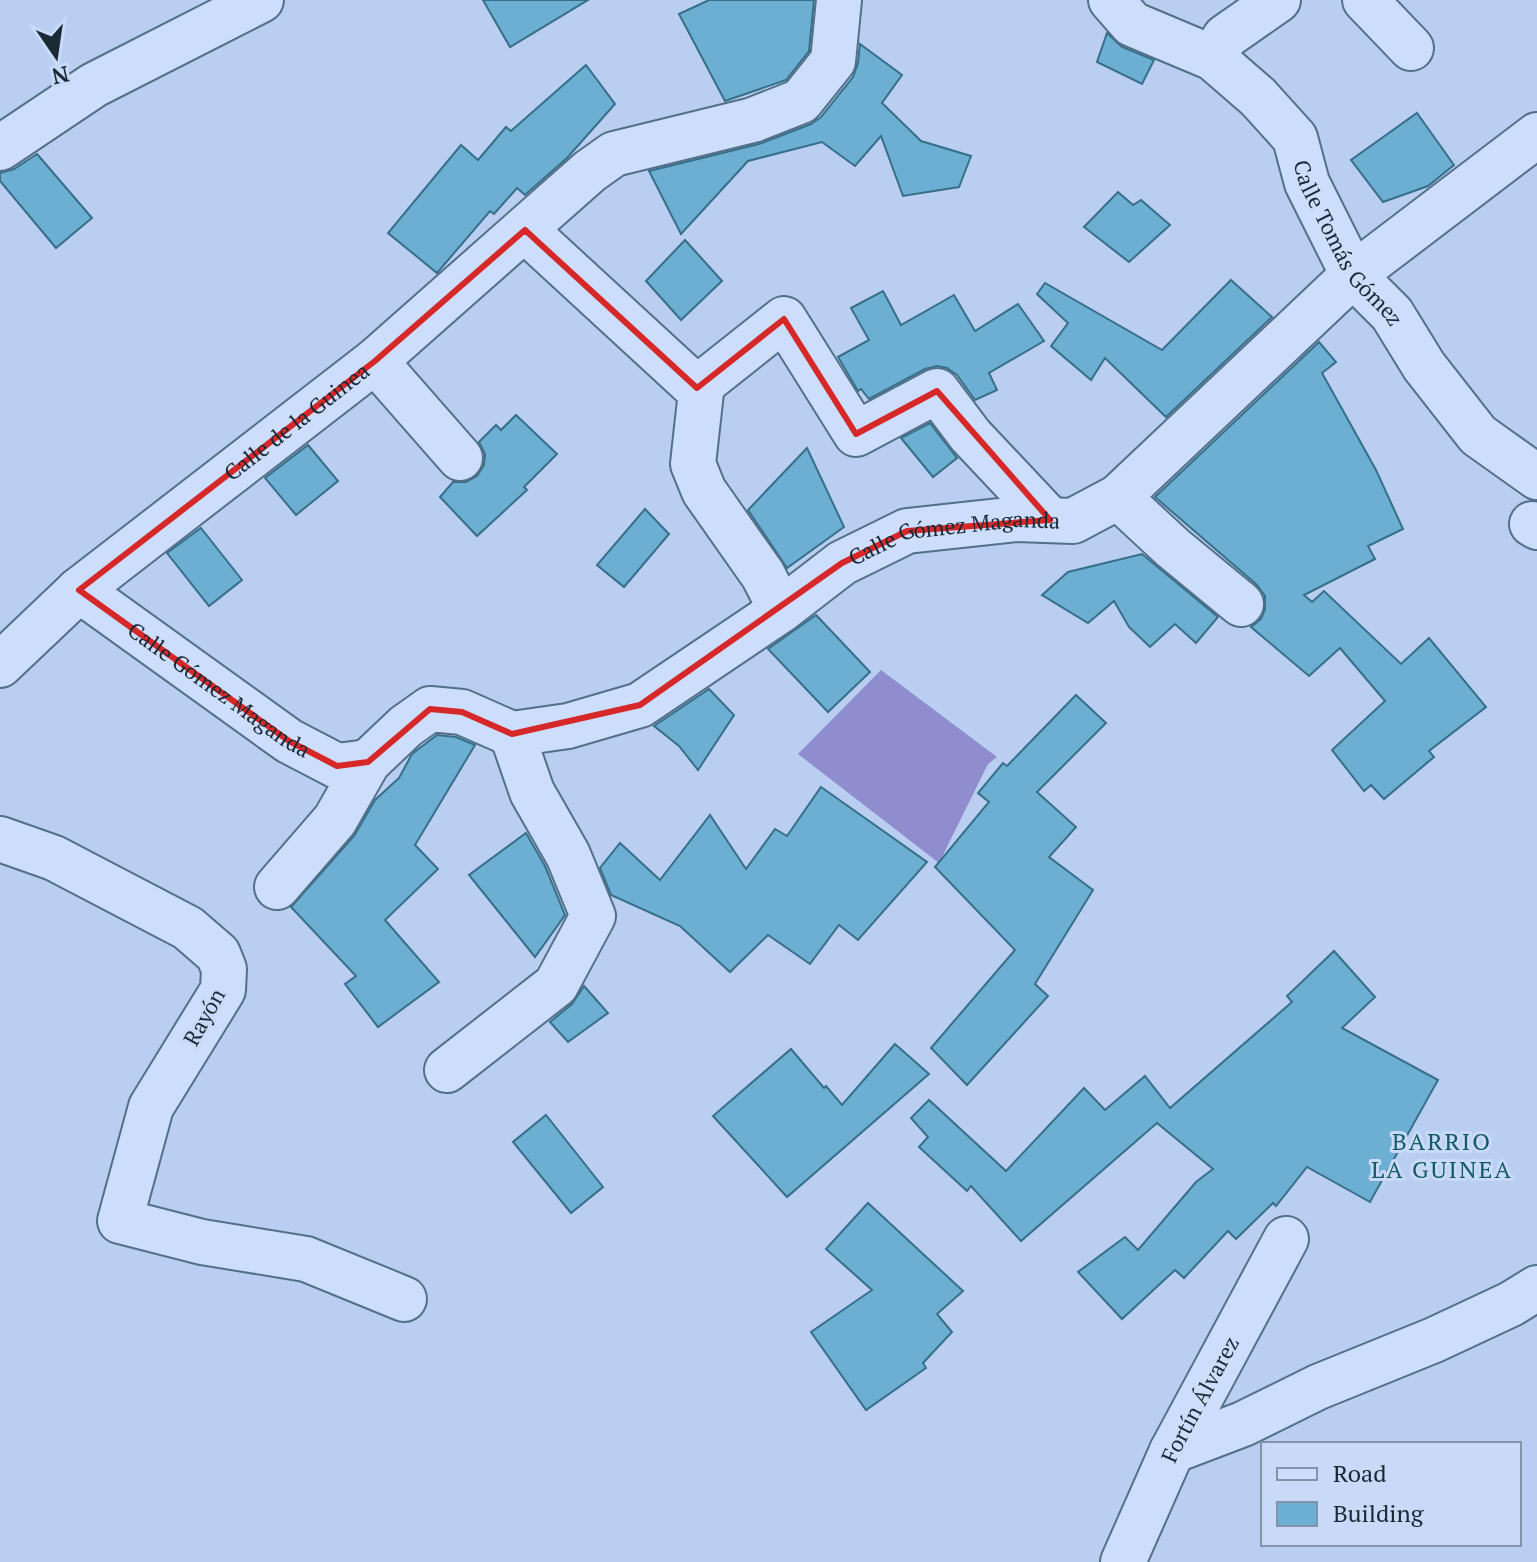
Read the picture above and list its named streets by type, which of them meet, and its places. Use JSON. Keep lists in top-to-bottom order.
{
  "streets": {
    "street": [
      "Calle Tomás Gómez",
      "Calle de la Guinea",
      "Calle Gómez Maganda",
      "Rayón",
      "Fortín Álvarez"
    ]
  },
  "crossings": [
    ["Calle Tomás Gómez", "Calle Gómez Maganda"],
    ["Calle de la Guinea", "Calle Gómez Maganda"]
  ],
  "districts": ["BARRIO LA GUINEA"],
  "legend": ["Road", "Building"],
  "north": "bottom"
}
